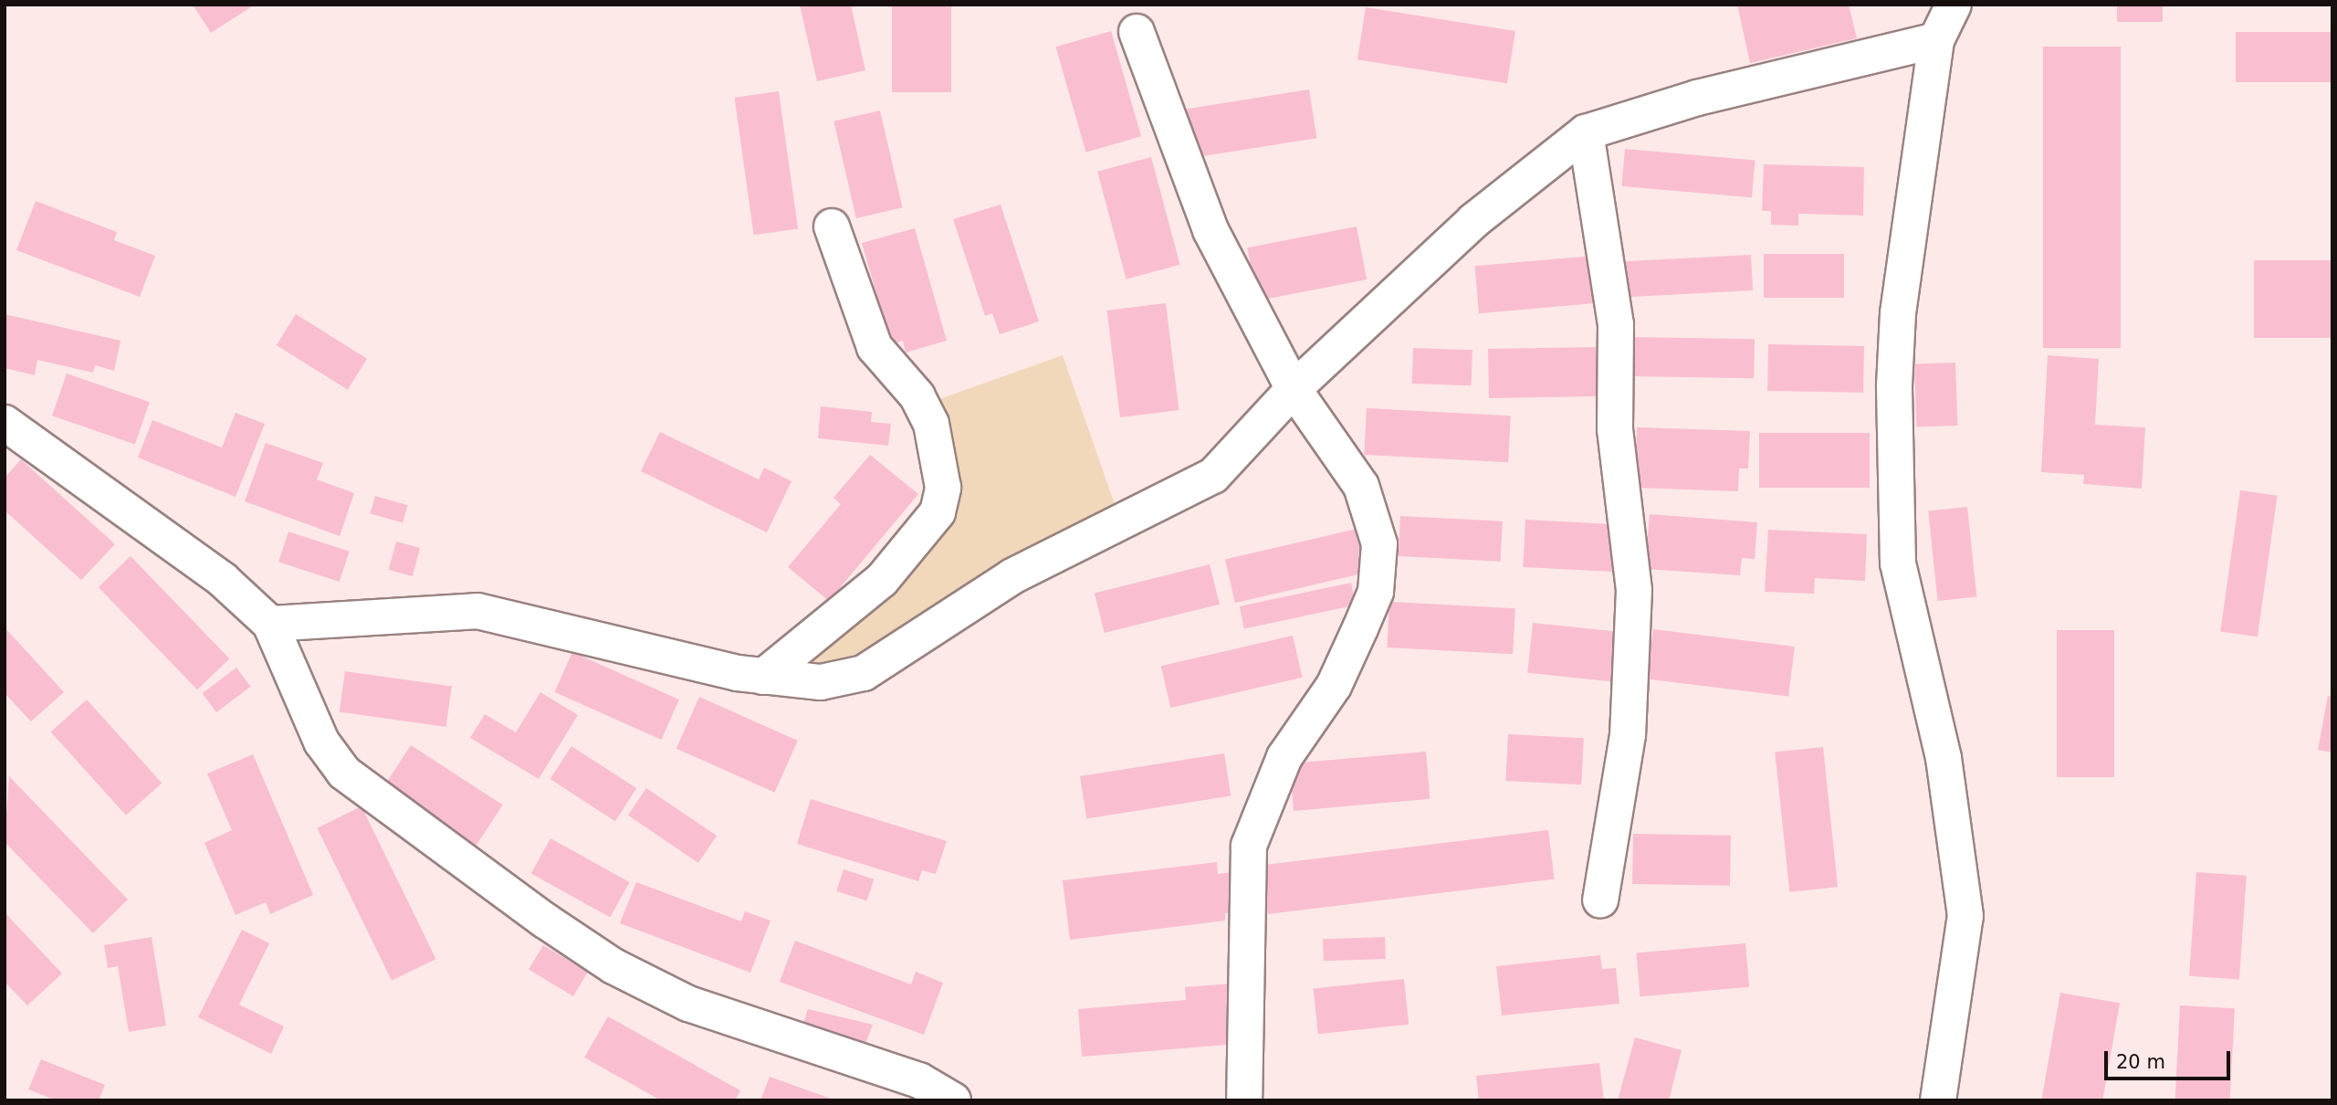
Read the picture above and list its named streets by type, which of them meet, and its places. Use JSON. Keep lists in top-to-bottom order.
{
  "scale_bar": "20 m"
}
